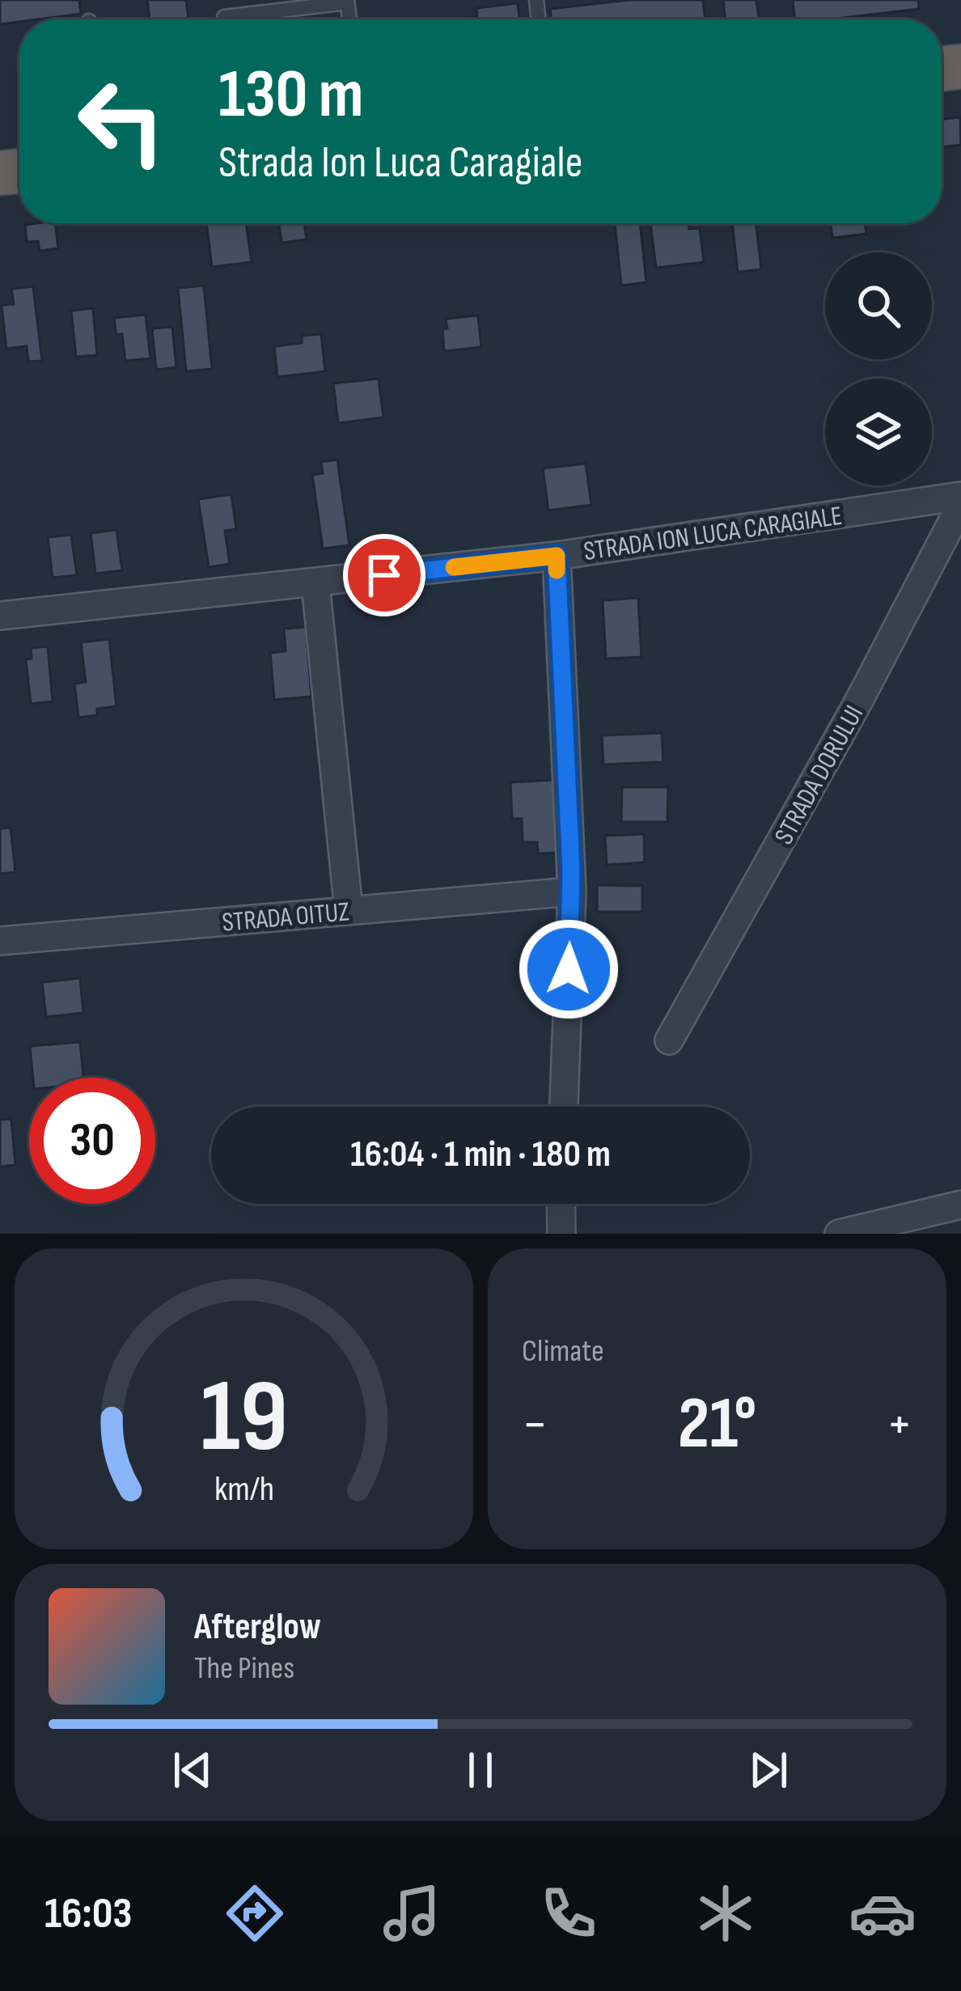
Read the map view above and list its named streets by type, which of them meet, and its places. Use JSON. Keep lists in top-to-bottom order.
{
  "streets": {
    "street": ["STRADA ION LUCA CARAGIALE", "STRADA DORULUI", "STRADA OITUZ"]
  },
  "page": {
    "turn": ["130 m", "Strada Ion Luca Caragiale"],
    "limit": "30",
    "trip": "16:04 · 1 min · 180 m",
    "tile": "Climate",
    "heat": ["−", "21°", "+"],
    "song": ["Afterglow", "The Pines"],
    "tabs": "16:03",
    "gauge": ["19", "km/h"]
  }
}
